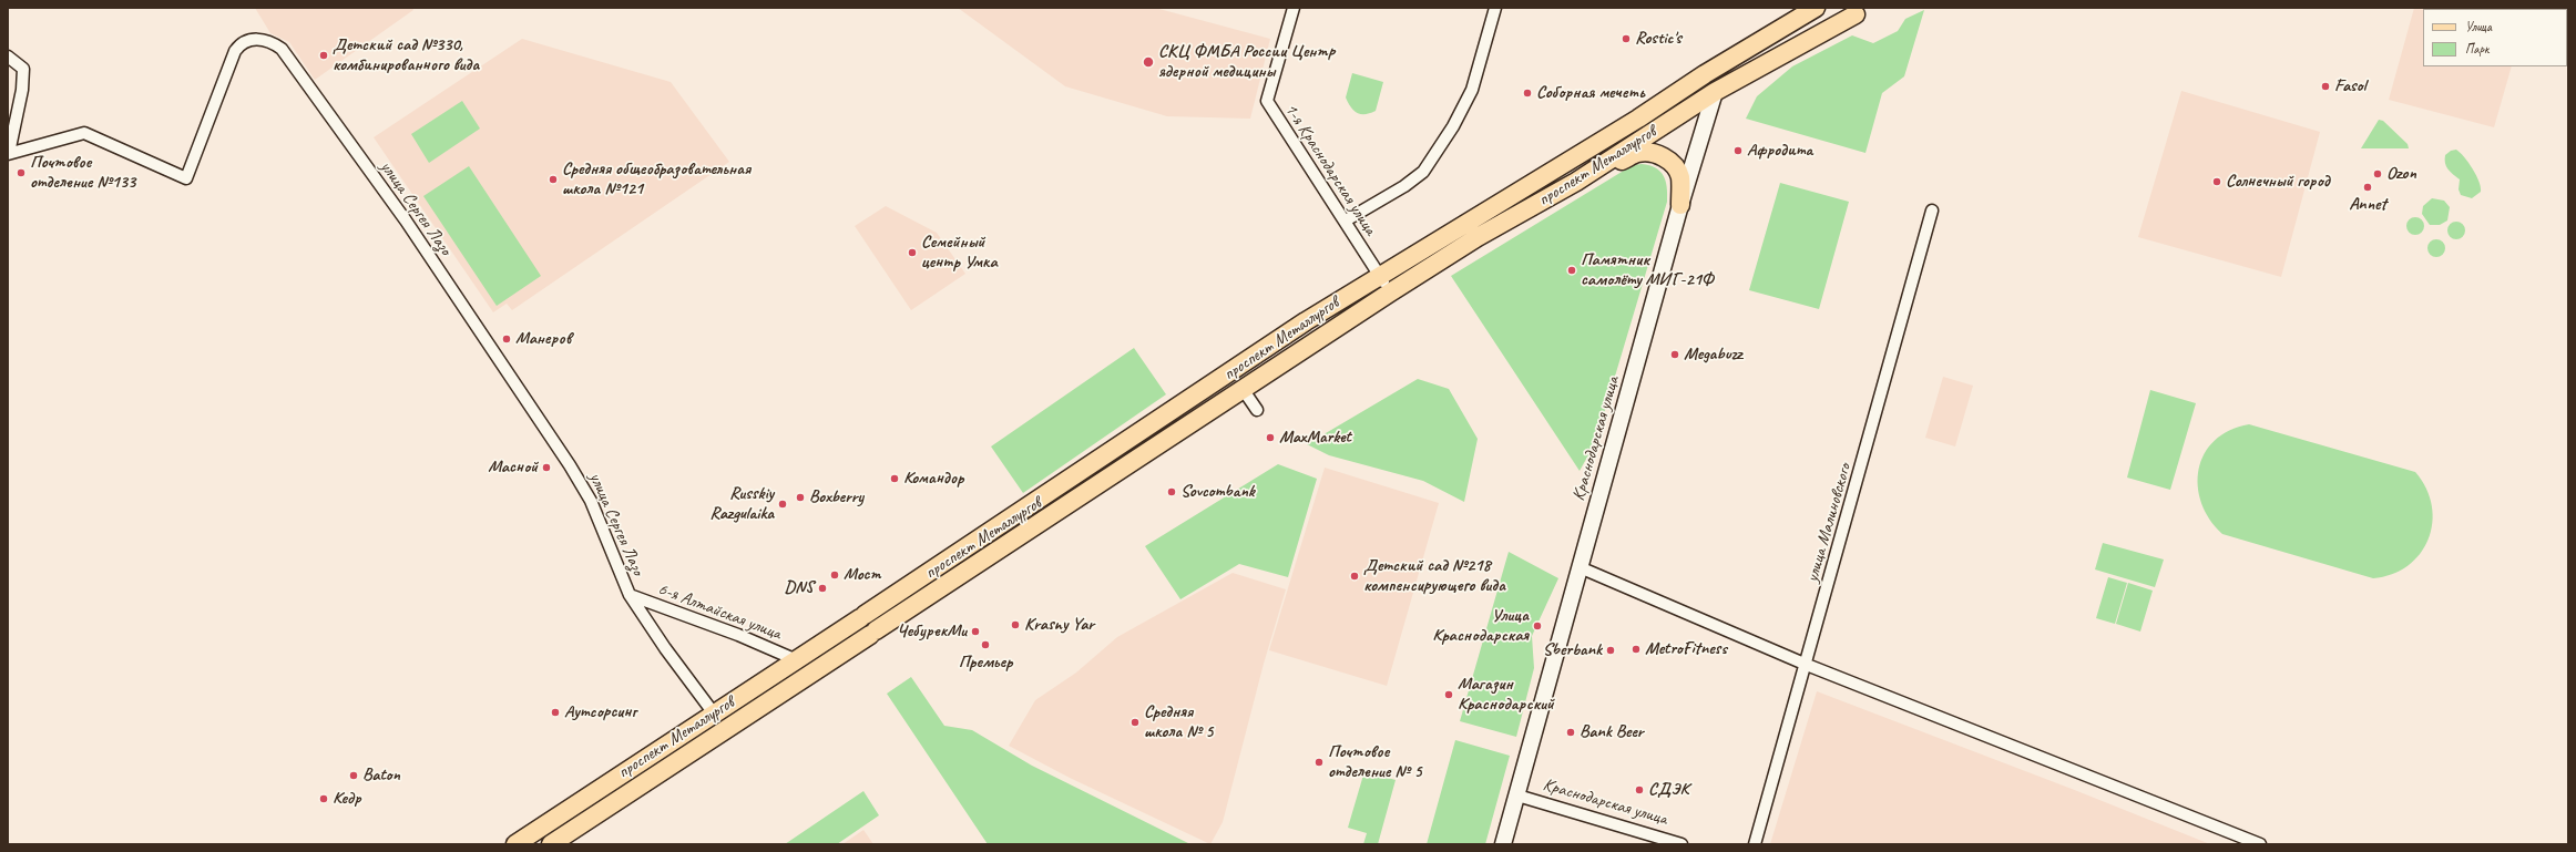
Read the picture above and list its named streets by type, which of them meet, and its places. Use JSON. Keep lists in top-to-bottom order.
{
  "streets": {
    "main road": ["проспект Металлургов", "Краснодарская улица"],
    "street": [
      "1-я Краснодарская улица",
      "улица Сергея Лазо",
      "улица Малиновского",
      "6-я Алтайская улица"
    ]
  },
  "crossings": [
    ["проспект Металлургов", "1-я Краснодарская улица"],
    ["проспект Металлургов", "улица Сергея Лазо"],
    ["проспект Металлургов", "Краснодарская улица"],
    ["проспект Металлургов", "6-я Алтайская улица"],
    ["улица Сергея Лазо", "6-я Алтайская улица"]
  ],
  "places": [
    "Rostic's",
    "Детский сад №330, комбинированного вида",
    "СКЦ ФМБА России Центр ядерной медицины",
    "Fasol",
    "Соборная мечеть",
    "Афродита",
    "Почтовое отделение №133",
    "Ozon",
    "Средняя общеобразовательная школа №121",
    "Солнечный город",
    "Annet",
    "Семейный центр Умка",
    "Памятник самолёту МИГ-21Ф",
    "Манеров",
    "Megabuzz",
    "MaxMarket",
    "Масной",
    "Командор",
    "Sovcombank",
    "Boxberry",
    "Russkiy Razgulaika",
    "Мост",
    "Детский сад №218 компенсирующего вида",
    "DNS",
    "Krasny Yar",
    "Улица Краснодарская",
    "ЧебурекМи",
    "Премьер",
    "MetroFitness",
    "Sberbank",
    "Магазин Краснодарский",
    "Аутсорсинг",
    "Средняя школа № 5",
    "Bank Beer",
    "Почтовое отделение № 5",
    "Baton",
    "СДЭК",
    "Кедр"
  ],
  "legend": ["Улица", "Парк"]
}
